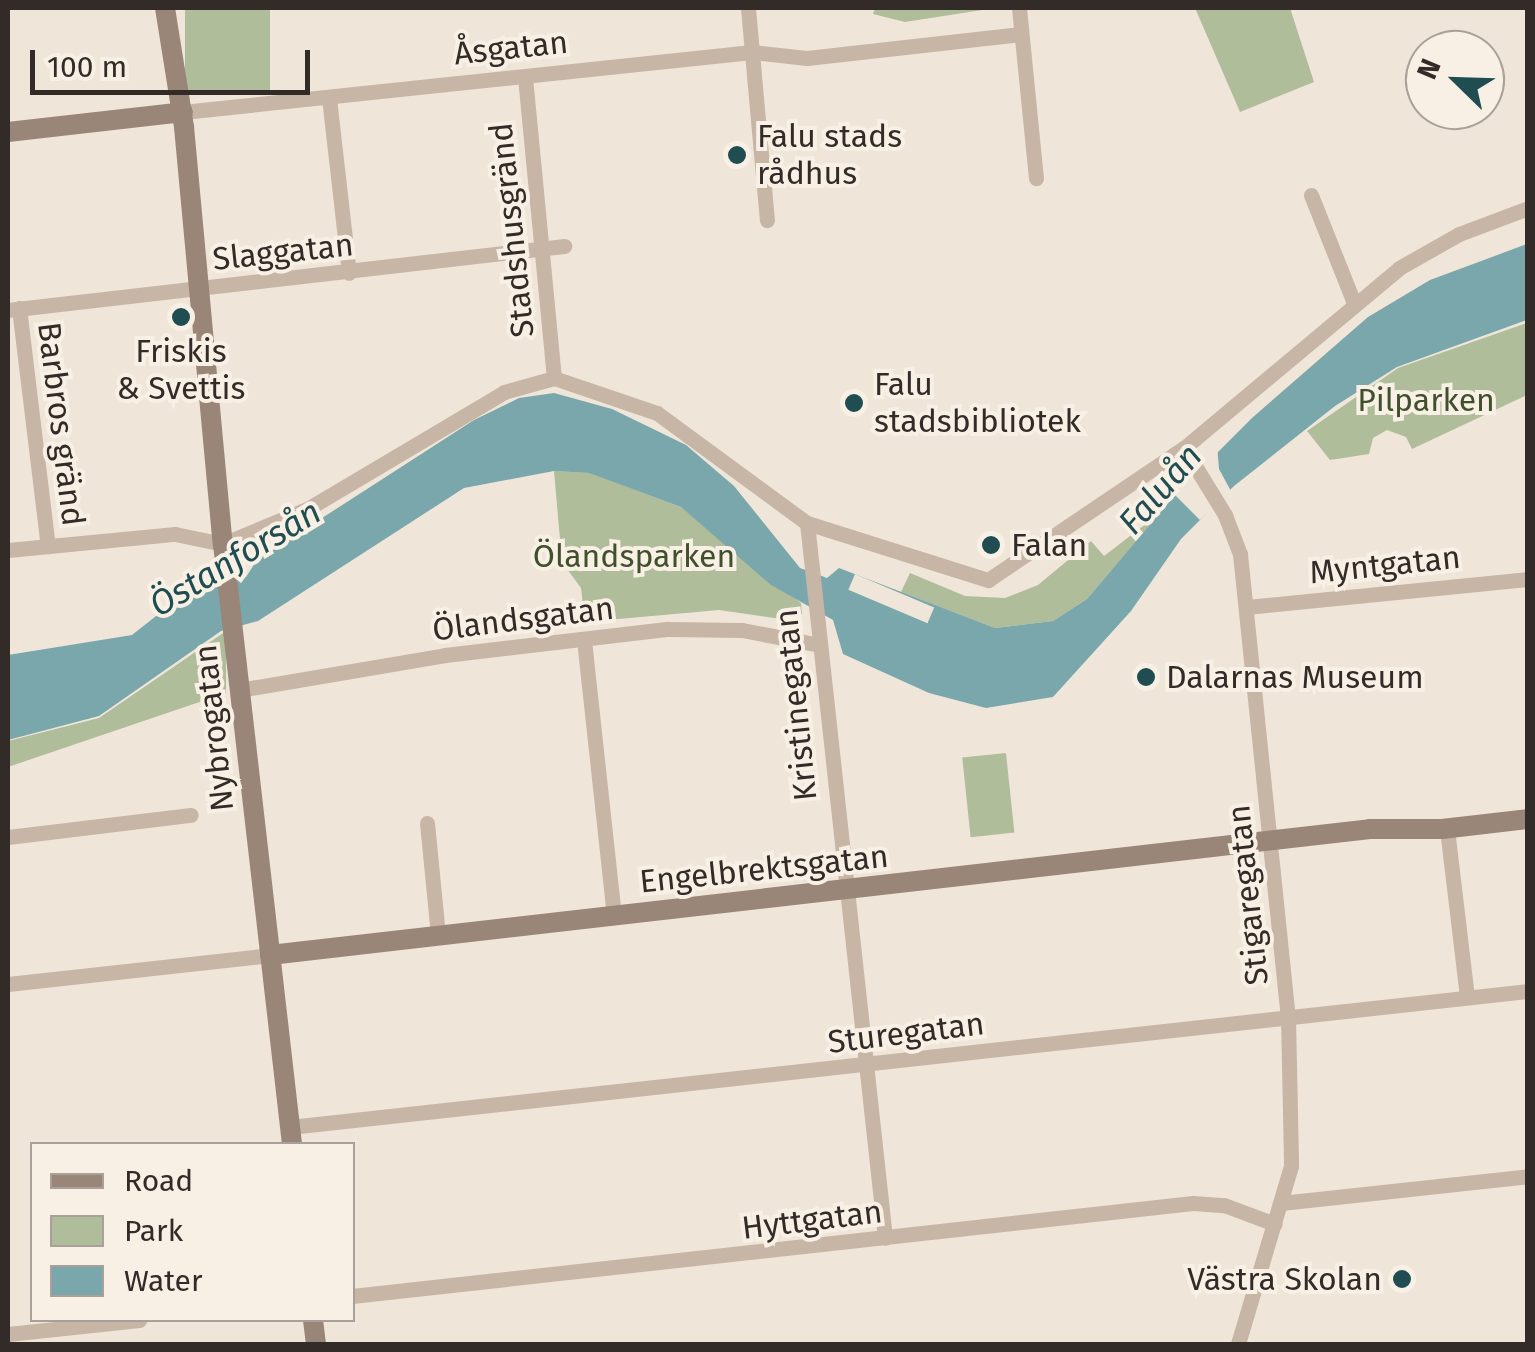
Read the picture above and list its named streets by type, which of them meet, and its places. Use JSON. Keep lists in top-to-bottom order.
{
  "streets": {
    "street": [
      "Åsgatan",
      "Stadshusgränd",
      "Slaggatan",
      "Barbros gränd",
      "Myntgatan",
      "Ölandsgatan",
      "Kristinegatan",
      "Nybrogatan",
      "Engelbrektsgatan",
      "Stigaregatan",
      "Sturegatan",
      "Hyttgatan"
    ]
  },
  "crossings": [
    ["Åsgatan", "Stadshusgränd"],
    ["Åsgatan", "Nybrogatan"],
    ["Stadshusgränd", "Slaggatan"],
    ["Slaggatan", "Barbros gränd"],
    ["Slaggatan", "Nybrogatan"],
    ["Myntgatan", "Stigaregatan"],
    ["Ölandsgatan", "Kristinegatan"],
    ["Ölandsgatan", "Nybrogatan"],
    ["Kristinegatan", "Engelbrektsgatan"],
    ["Kristinegatan", "Sturegatan"],
    ["Kristinegatan", "Hyttgatan"],
    ["Nybrogatan", "Engelbrektsgatan"],
    ["Nybrogatan", "Sturegatan"],
    ["Engelbrektsgatan", "Stigaregatan"],
    ["Stigaregatan", "Sturegatan"],
    ["Stigaregatan", "Hyttgatan"]
  ],
  "water": ["Faluån", "Östanforsån"],
  "parks": ["Pilparken", "Ölandsparken"],
  "places": [
    "Falu stads rådhus",
    "Friskis & Svettis",
    "Falu stadsbibliotek",
    "Falan",
    "Dalarnas Museum",
    "Västra Skolan"
  ],
  "legend": ["Road", "Park", "Water"],
  "scale_bar": "100 m",
  "north": "top left"
}
